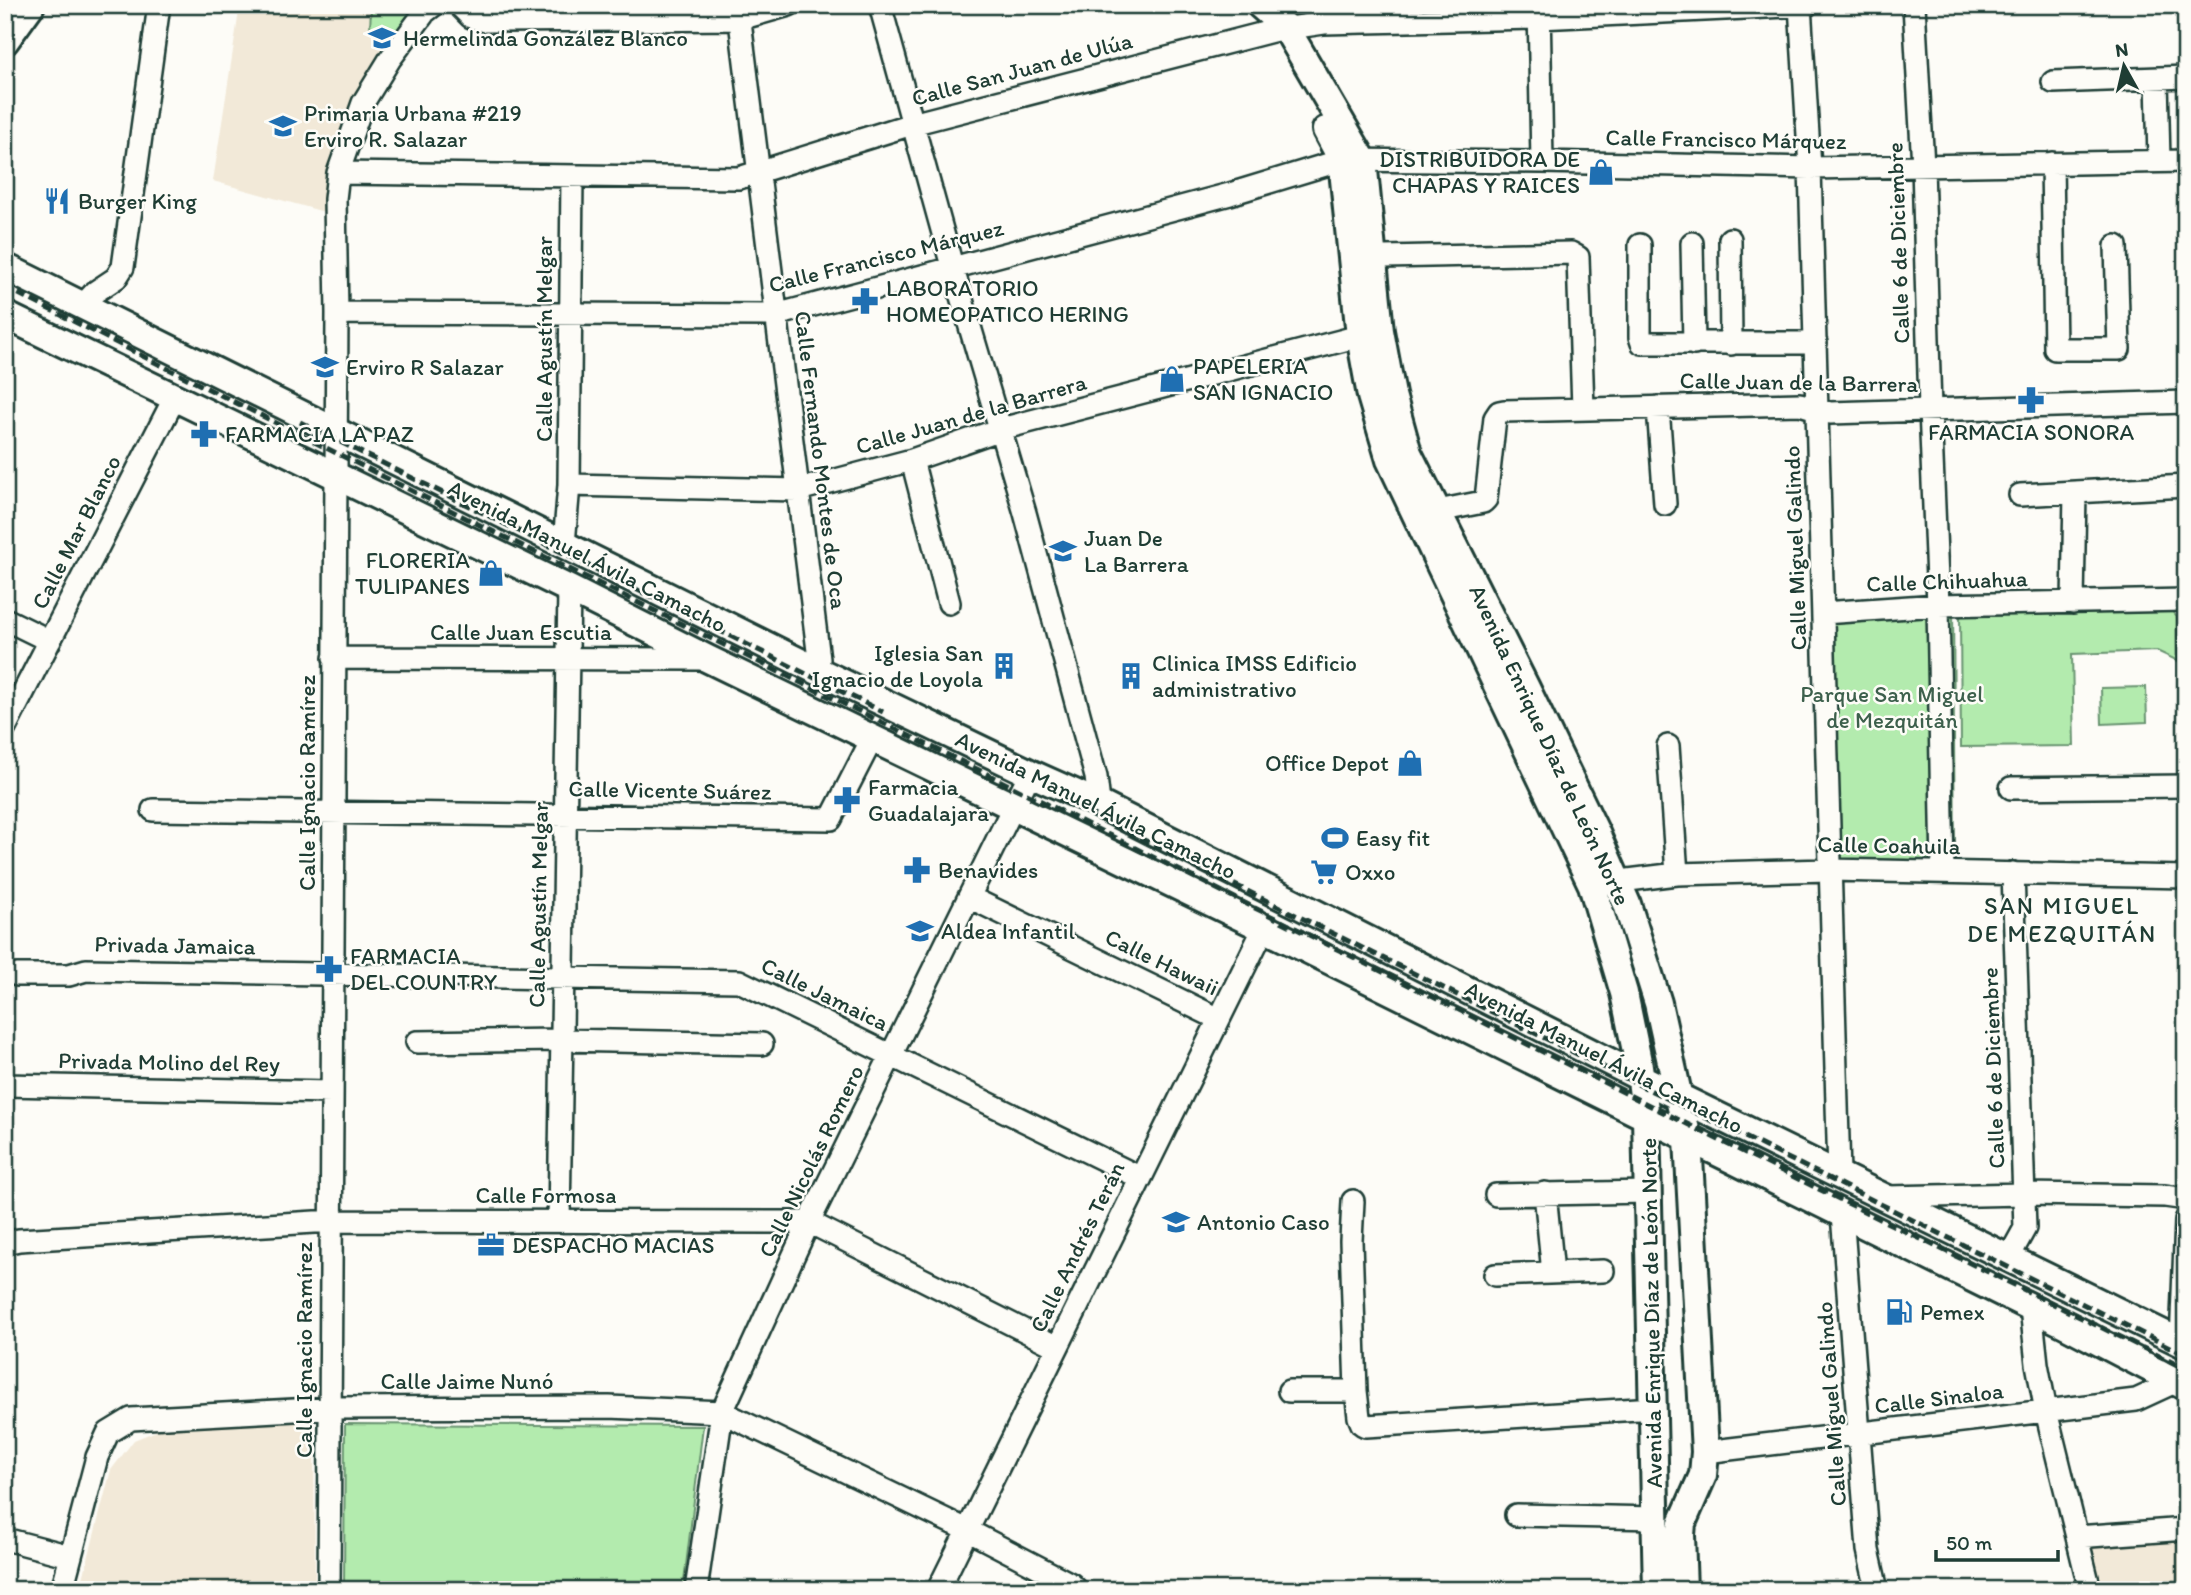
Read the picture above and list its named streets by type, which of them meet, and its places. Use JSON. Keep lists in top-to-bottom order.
{
  "streets": {
    "main road": ["Avenida Manuel Ávila Camacho", "Avenida Enrique Díaz de León Norte"],
    "street": [
      "Calle San Juan de Ulúa",
      "Calle Francisco Márquez",
      "Calle 6 de Diciembre",
      "Calle Agustín Melgar",
      "Calle Juan de la Barrera",
      "Calle Fernando Montes de Oca",
      "Calle Mar Blanco",
      "Calle Miguel Galindo",
      "Calle Chihuahua",
      "Calle Juan Escutia",
      "Calle Ignacio Ramírez",
      "Calle Vicente Suárez",
      "Calle Coahuila",
      "Privada Jamaica",
      "Calle Hawaii",
      "Calle Jamaica",
      "Privada Molino del Rey",
      "Calle Nicolás Romero",
      "Calle Formosa",
      "Calle Andrés Terán",
      "Calle Jaime Nunó",
      "Calle Sinaloa"
    ]
  },
  "crossings": [
    ["Calle San Juan de Ulúa", "Calle Agustín Melgar"],
    ["Calle San Juan de Ulúa", "Calle Fernando Montes de Oca"],
    ["Calle San Juan de Ulúa", "Calle Miguel Galindo"],
    ["Calle San Juan de Ulúa", "Avenida Enrique Díaz de León Norte"],
    ["Calle San Juan de Ulúa", "Calle Ignacio Ramírez"],
    ["Calle Francisco Márquez", "Calle 6 de Diciembre"],
    ["Calle Francisco Márquez", "Calle Agustín Melgar"],
    ["Calle Francisco Márquez", "Calle Fernando Montes de Oca"],
    ["Calle Francisco Márquez", "Calle Miguel Galindo"],
    ["Calle Francisco Márquez", "Avenida Enrique Díaz de León Norte"],
    ["Calle Francisco Márquez", "Calle Ignacio Ramírez"],
    ["Calle 6 de Diciembre", "Calle Juan de la Barrera"],
    ["Calle 6 de Diciembre", "Avenida Manuel Ávila Camacho"],
    ["Calle 6 de Diciembre", "Calle Chihuahua"],
    ["Calle 6 de Diciembre", "Calle Coahuila"],
    ["Calle Agustín Melgar", "Calle Juan de la Barrera"],
    ["Calle Agustín Melgar", "Avenida Manuel Ávila Camacho"],
    ["Calle Agustín Melgar", "Calle Juan Escutia"],
    ["Calle Agustín Melgar", "Calle Vicente Suárez"],
    ["Calle Agustín Melgar", "Calle Jamaica"],
    ["Calle Agustín Melgar", "Calle Formosa"],
    ["Calle Juan de la Barrera", "Calle Fernando Montes de Oca"],
    ["Calle Juan de la Barrera", "Calle Miguel Galindo"],
    ["Calle Juan de la Barrera", "Avenida Enrique Díaz de León Norte"],
    ["Calle Fernando Montes de Oca", "Avenida Manuel Ávila Camacho"],
    ["Calle Mar Blanco", "Avenida Manuel Ávila Camacho"],
    ["Calle Miguel Galindo", "Avenida Manuel Ávila Camacho"],
    ["Calle Miguel Galindo", "Calle Chihuahua"],
    ["Calle Miguel Galindo", "Calle Coahuila"],
    ["Calle Miguel Galindo", "Calle Sinaloa"],
    ["Avenida Manuel Ávila Camacho", "Calle Juan Escutia"],
    ["Avenida Manuel Ávila Camacho", "Avenida Enrique Díaz de León Norte"],
    ["Avenida Manuel Ávila Camacho", "Calle Ignacio Ramírez"],
    ["Avenida Manuel Ávila Camacho", "Calle Vicente Suárez"],
    ["Avenida Manuel Ávila Camacho", "Calle Nicolás Romero"],
    ["Avenida Manuel Ávila Camacho", "Calle Andrés Terán"],
    ["Avenida Manuel Ávila Camacho", "Calle Sinaloa"],
    ["Calle Juan Escutia", "Calle Ignacio Ramírez"],
    ["Avenida Enrique Díaz de León Norte", "Calle Coahuila"],
    ["Avenida Enrique Díaz de León Norte", "Calle Sinaloa"],
    ["Calle Ignacio Ramírez", "Calle Vicente Suárez"],
    ["Calle Ignacio Ramírez", "Privada Jamaica"],
    ["Calle Ignacio Ramírez", "Calle Jamaica"],
    ["Calle Ignacio Ramírez", "Privada Molino del Rey"],
    ["Calle Ignacio Ramírez", "Calle Formosa"],
    ["Calle Ignacio Ramírez", "Calle Jaime Nunó"],
    ["Privada Jamaica", "Calle Jamaica"],
    ["Calle Hawaii", "Calle Nicolás Romero"],
    ["Calle Hawaii", "Calle Andrés Terán"],
    ["Calle Jamaica", "Calle Nicolás Romero"],
    ["Calle Jamaica", "Calle Andrés Terán"],
    ["Calle Nicolás Romero", "Calle Formosa"],
    ["Calle Nicolás Romero", "Calle Jaime Nunó"],
    ["Calle Formosa", "Calle Andrés Terán"],
    ["Calle Andrés Terán", "Calle Jaime Nunó"]
  ],
  "districts": ["SAN MIGUEL DE MEZQUITÁN"],
  "parks": ["Parque San Miguel de Mezquitán"],
  "places": {
    "school or university": [
      "Hermelinda González Blanco",
      "Primaria Urbana #219 Erviro R. Salazar",
      "Erviro R Salazar",
      "Juan De La Barrera",
      "Aldea Infantil",
      "Antonio Caso"
    ],
    "shop": [
      "DISTRIBUIDORA DE CHAPAS Y RAICES",
      "PAPELERIA SAN IGNACIO",
      "FLORERIA TULIPANES",
      "Office Depot"
    ],
    "restaurant": ["Burger King"],
    "pharmacy": [
      "LABORATORIO HOMEOPATICO HERING",
      "FARMACIA SONORA",
      "FARMACIA LA PAZ",
      "Farmacia Guadalajara",
      "Benavides",
      "FARMACIA DEL COUNTRY"
    ],
    "building": ["Iglesia San Ignacio de Loyola", "Clinica IMSS Edificio administrativo"],
    "sports": ["Easy fit"],
    "supermarket": ["Oxxo"],
    "office": ["DESPACHO MACIAS"],
    "fuel station": ["Pemex"]
  },
  "scale_bar": "50 m",
  "north": "top"
}
